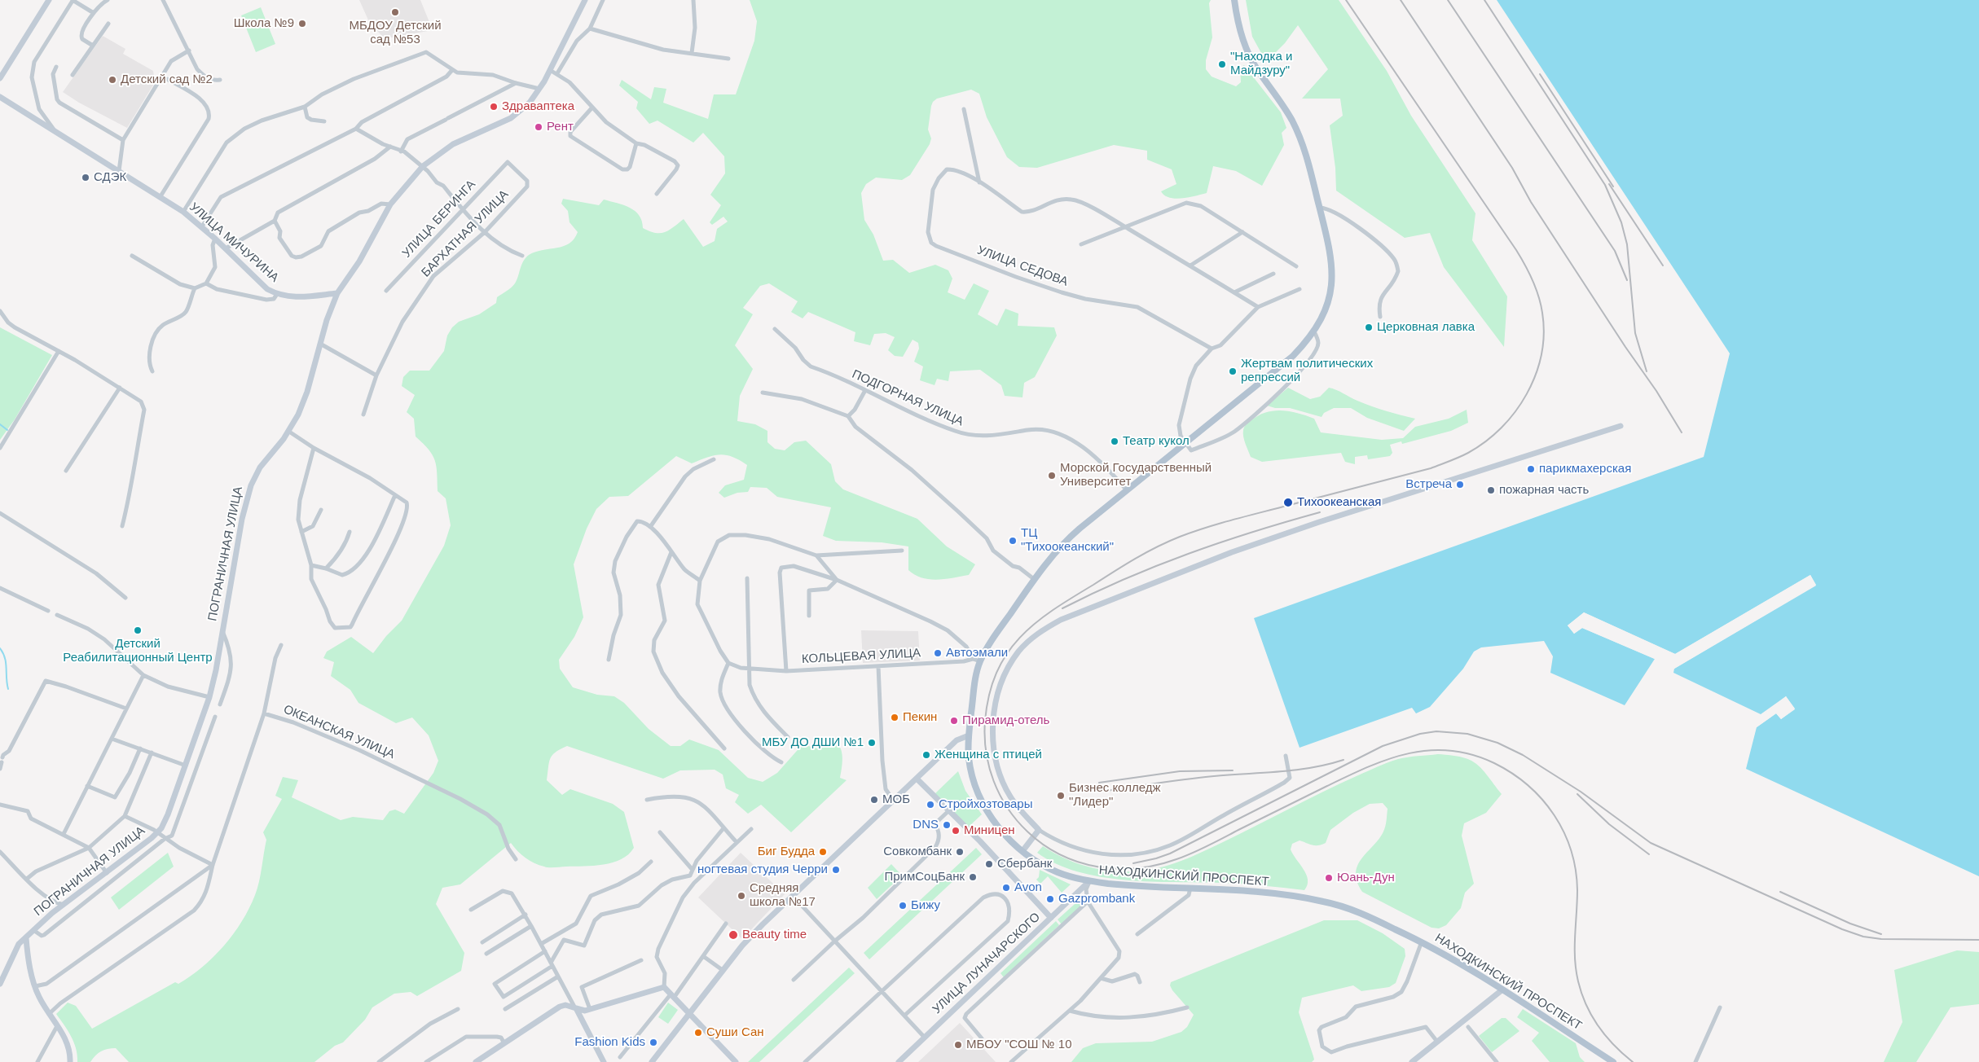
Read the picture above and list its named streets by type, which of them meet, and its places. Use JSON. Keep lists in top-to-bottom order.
{
  "streets": {
    "main road": [
      "УЛИЦА МИЧУРИНА",
      "ПОГРАНИЧНАЯ УЛИЦА",
      "НАХОДКИНСКИЙ ПРОСПЕКТ",
      "УЛИЦА ЛУНАЧАРСКОГО"
    ],
    "street": [
      "УЛИЦА БЕРИНГА",
      "БАРХАТНАЯ УЛИЦА",
      "УЛИЦА СЕДОВА",
      "ПОДГОРНАЯ УЛИЦА",
      "КОЛЬЦЕВАЯ УЛИЦА",
      "ОКЕАНСКАЯ УЛИЦА"
    ]
  },
  "crossings": [
    ["УЛИЦА БЕРИНГА", "БАРХАТНАЯ УЛИЦА"],
    ["УЛИЦА МИЧУРИНА", "ПОГРАНИЧНАЯ УЛИЦА"],
    ["ПОДГОРНАЯ УЛИЦА", "НАХОДКИНСКИЙ ПРОСПЕКТ"],
    ["КОЛЬЦЕВАЯ УЛИЦА", "НАХОДКИНСКИЙ ПРОСПЕКТ"],
    ["НАХОДКИНСКИЙ ПРОСПЕКТ", "УЛИЦА ЛУНАЧАРСКОГО"]
  ],
  "places": [
    "МБДОУ Детский сад №53",
    "Школа №9",
    "\"Находка и Майдзуру\"",
    "Детский сад №2",
    "Здраваптека",
    "Рент",
    "СДЭК",
    "Церковная лавка",
    "Жертвам политических репрессий",
    "Театр кукол",
    "парикмахерская",
    "Морской Государственный Университет",
    "Встреча",
    "пожарная часть",
    "Тихоокеанская",
    "ТЦ \"Тихоокеанский\"",
    "Детский Реабилитационный Центр",
    "Автоэмали",
    "Пекин",
    "Пирамид-отель",
    "МБУ ДО ДШИ №1",
    "Женщина с птицей",
    "Бизнес колледж \"Лидер\"",
    "МОБ",
    "Стройхозтовары",
    "DNS",
    "Миницен",
    "Биг Будда",
    "Совкомбанк",
    "Сбербанк",
    "ногтевая студия Черри",
    "ПримСоцБанк",
    "Юань-Дун",
    "Avon",
    "Средняя школа №17",
    "Gazprombank",
    "Бижу",
    "Beauty time",
    "Суши Сан",
    "Fashion Kids",
    "МБОУ \"СОШ № 10"
  ]
}
